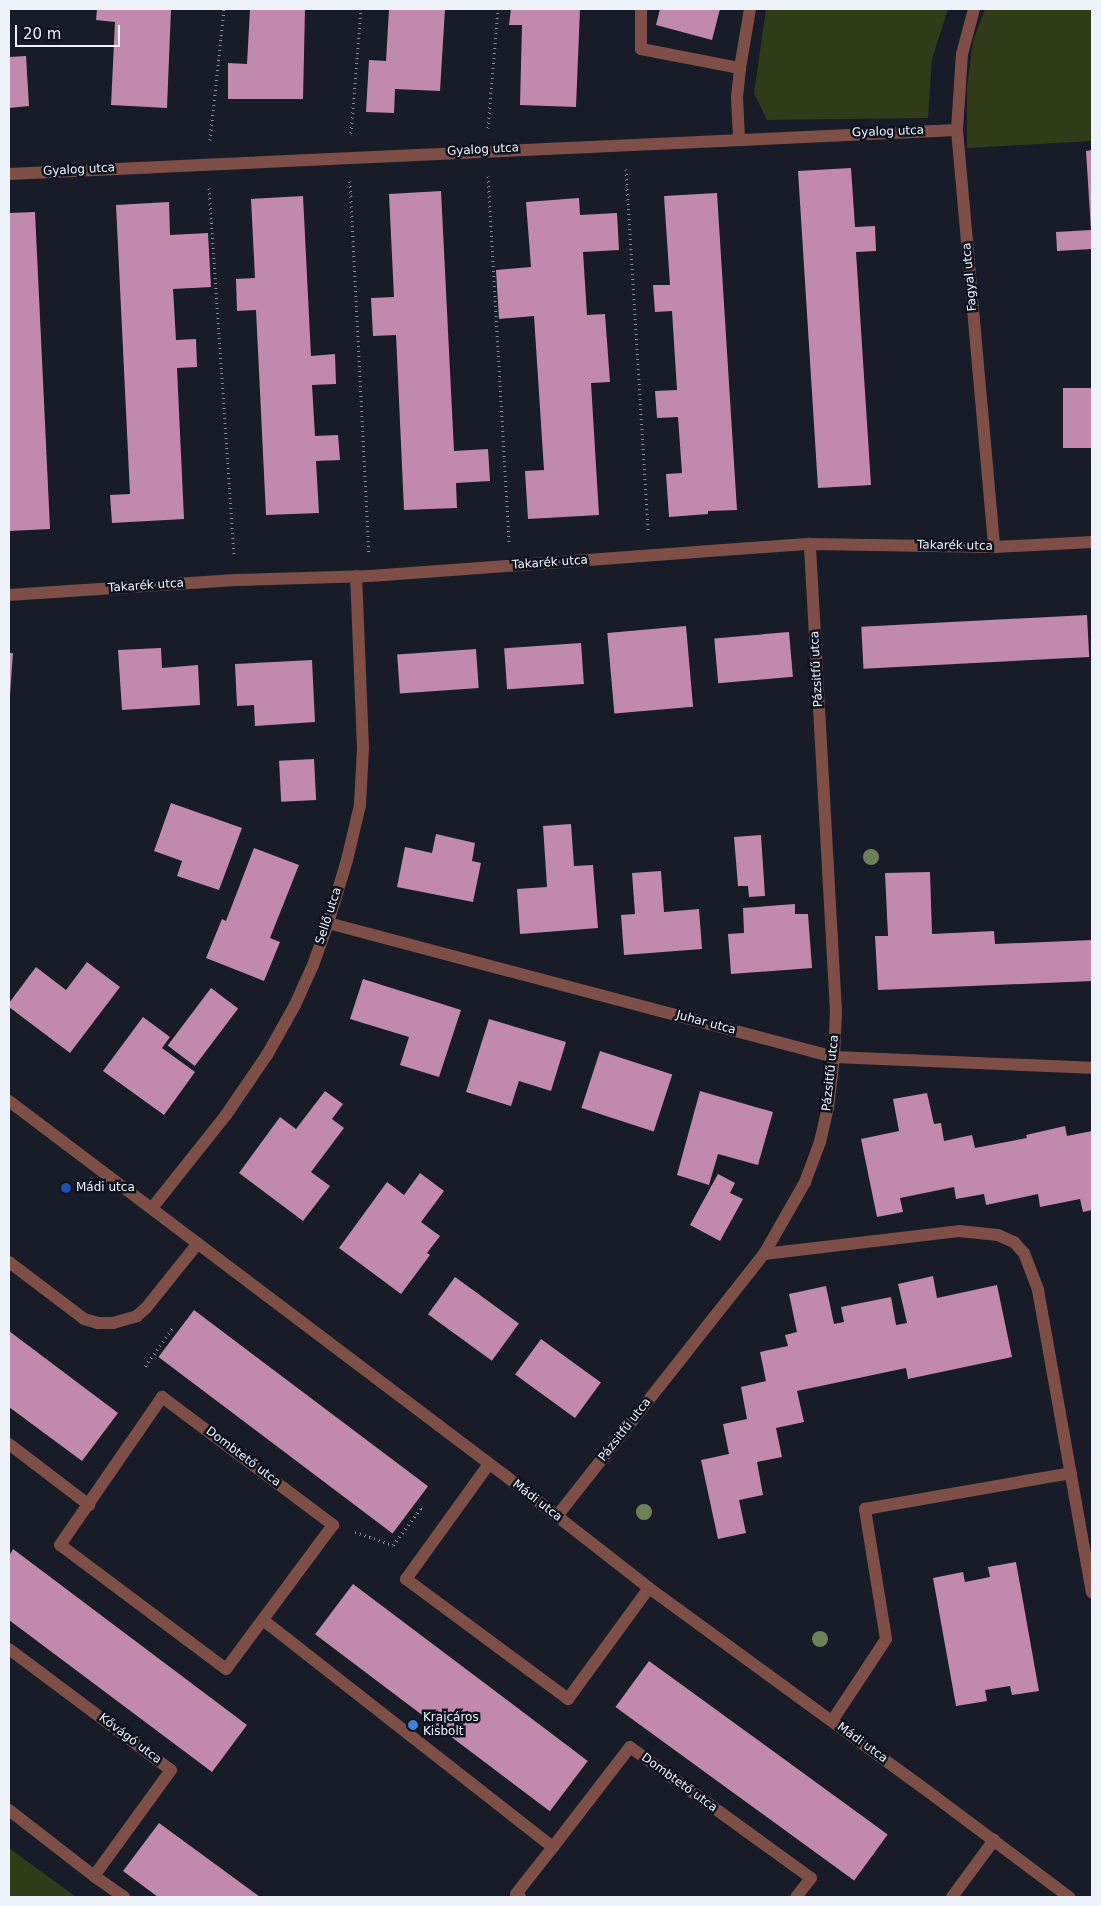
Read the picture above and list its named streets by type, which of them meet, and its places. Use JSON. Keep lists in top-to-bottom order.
{
  "streets": {
    "street": [
      "Gyalog utca",
      "Fagyal utca",
      "Takarék utca",
      "Pázsitfű utca",
      "Sellő utca",
      "Juhar utca",
      "Dombtető utca",
      "Mádi utca",
      "Kővágó utca"
    ]
  },
  "crossings": [
    ["Gyalog utca", "Fagyal utca"],
    ["Fagyal utca", "Takarék utca"],
    ["Takarék utca", "Pázsitfű utca"],
    ["Takarék utca", "Sellő utca"],
    ["Pázsitfű utca", "Juhar utca"],
    ["Pázsitfű utca", "Mádi utca"],
    ["Sellő utca", "Juhar utca"],
    ["Sellő utca", "Mádi utca"]
  ],
  "places": ["Mádi utca", "Krajcáros Kisbolt"],
  "scale_bar": "20 m"
}
